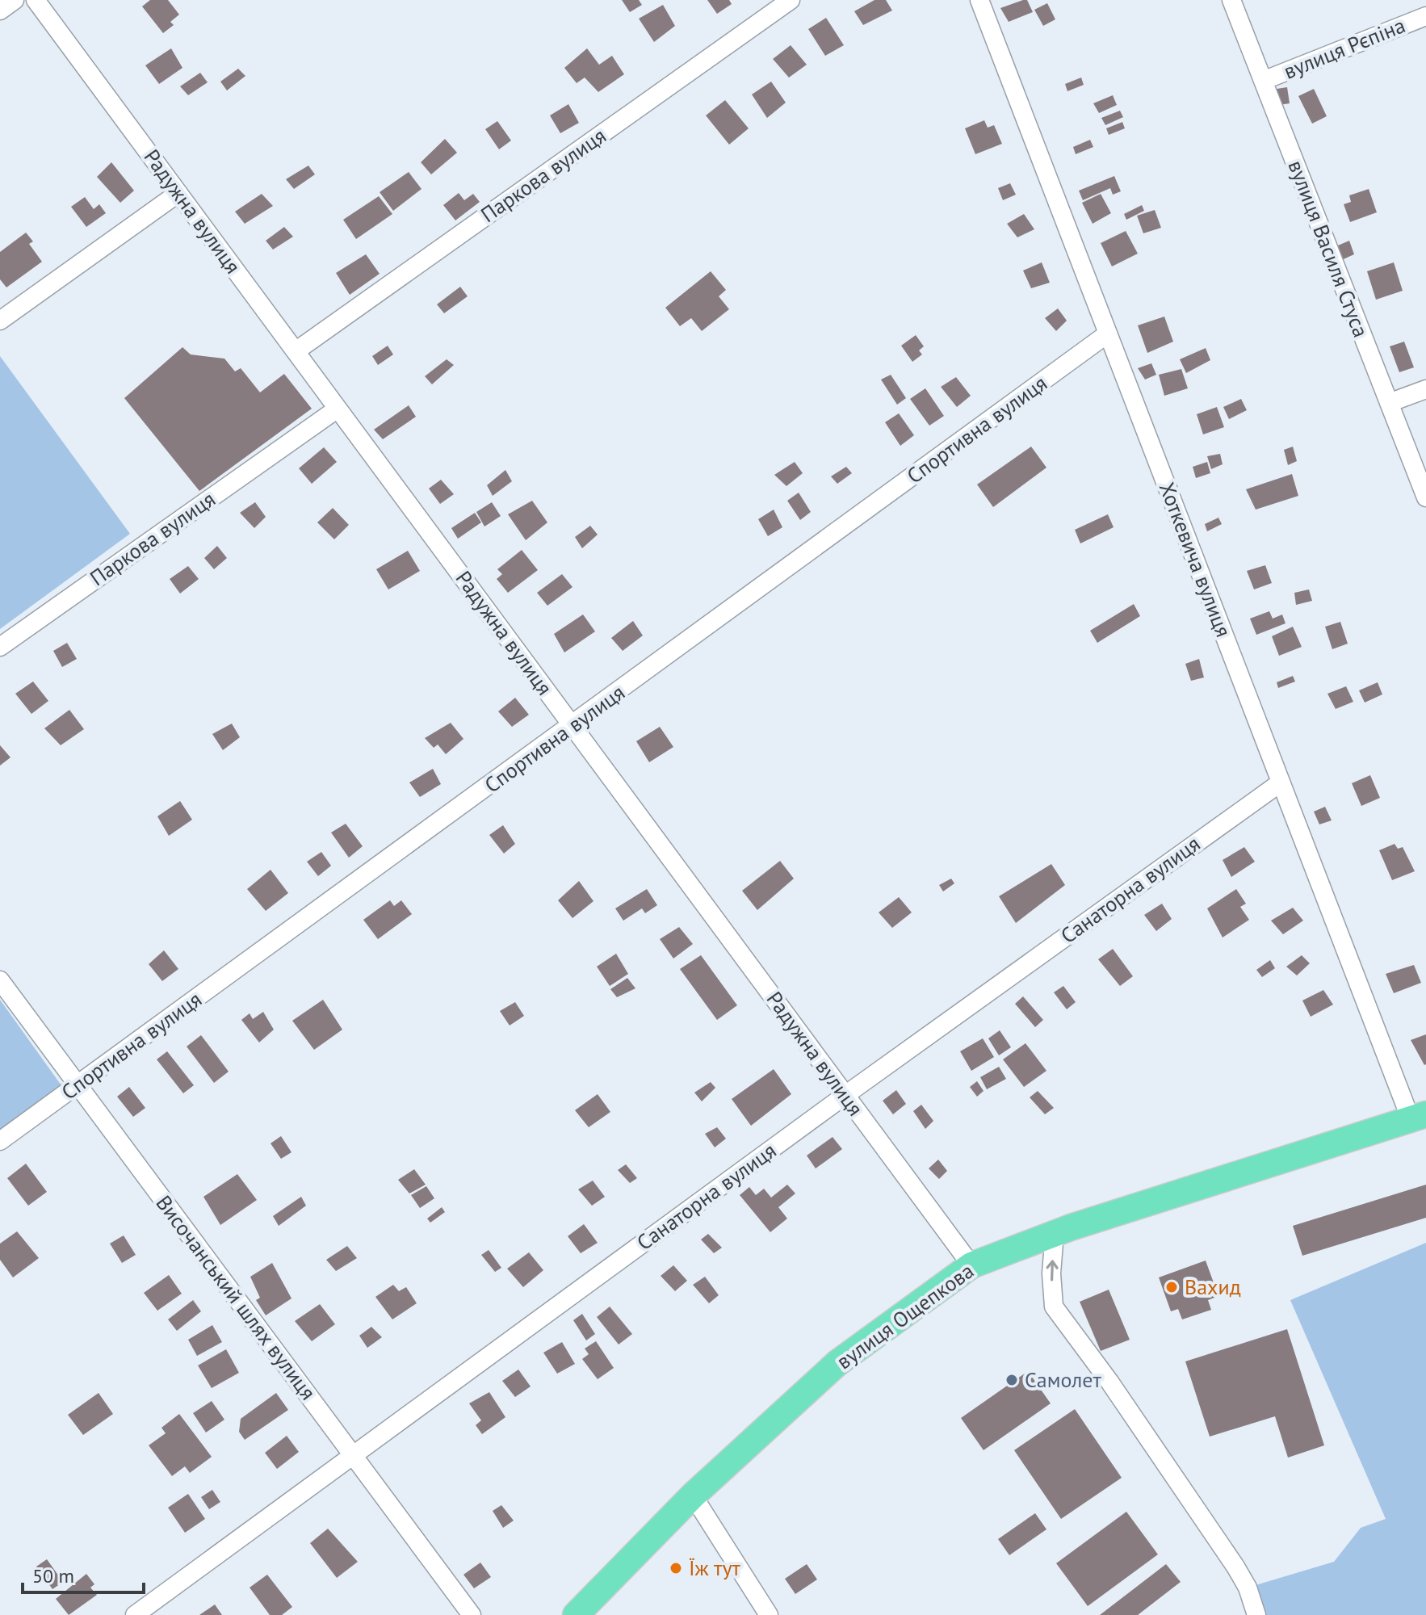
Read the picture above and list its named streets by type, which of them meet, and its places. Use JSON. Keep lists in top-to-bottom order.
{
  "streets": {
    "highway": ["вулиця Ощепкова"],
    "street": [
      "вулиця Рєпіна",
      "Паркова вулиця",
      "Радужна вулиця",
      "вулиця Василя Стуса",
      "Спортивна вулиця",
      "Хоткевича вулиця",
      "Санаторна вулиця",
      "Височанський шлях вулиця"
    ]
  },
  "crossings": [
    ["вулиця Рєпіна", "вулиця Василя Стуса"],
    ["Паркова вулиця", "Радужна вулиця"],
    ["Радужна вулиця", "Спортивна вулиця"],
    ["Радужна вулиця", "Санаторна вулиця"],
    ["Радужна вулиця", "вулиця Ощепкова"],
    ["Спортивна вулиця", "Хоткевича вулиця"],
    ["Спортивна вулиця", "Височанський шлях вулиця"],
    ["Хоткевича вулиця", "Санаторна вулиця"],
    ["Хоткевича вулиця", "вулиця Ощепкова"],
    ["Санаторна вулиця", "Височанський шлях вулиця"]
  ],
  "places": ["Вахид", "Самолет", "Їж тут"],
  "scale_bar": "50 m"
}
